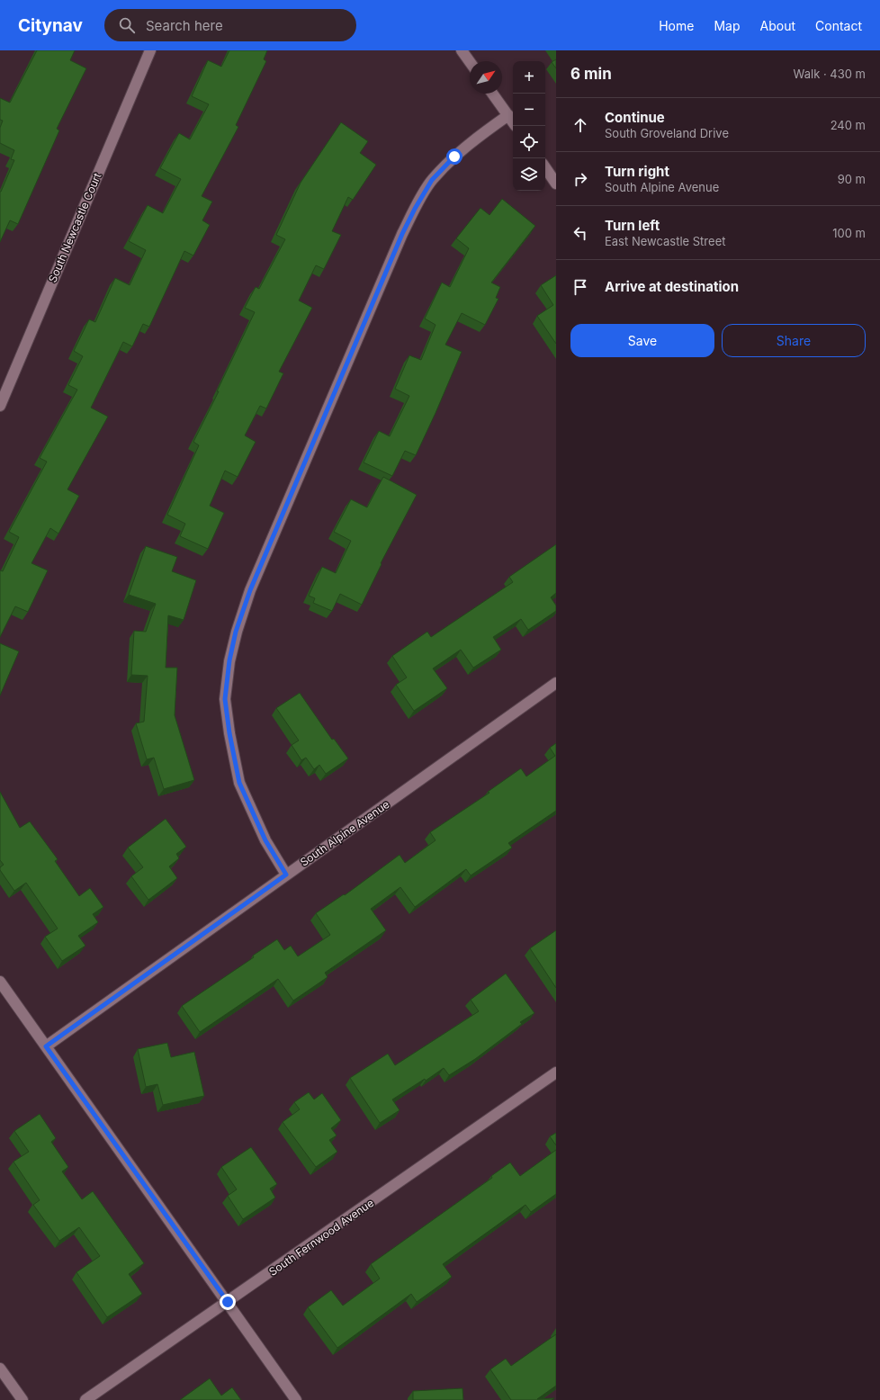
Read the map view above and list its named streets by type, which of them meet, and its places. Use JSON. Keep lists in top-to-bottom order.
{
  "streets": {
    "street": ["South Newcastle Court", "South Alpine Avenue", "South Fernwood Avenue"]
  },
  "north": "top right",
  "page": {
    "header": "Citynav",
    "search": "Search here",
    "nav": [
      "Home",
      "Map",
      "About",
      "Contact"
    ],
    "heading": ["6 min", "Walk · 430 m"],
    "map_buttons": ["+", "−"],
    "list": [
      ["Continue", "South Groveland Drive", "240 m"],
      ["Turn right", "South Alpine Avenue", "90 m"],
      ["Turn left", "East Newcastle Street", "100 m"],
      "Arrive at destination"
    ],
    "buttons": ["Save", "Share"]
  }
}
